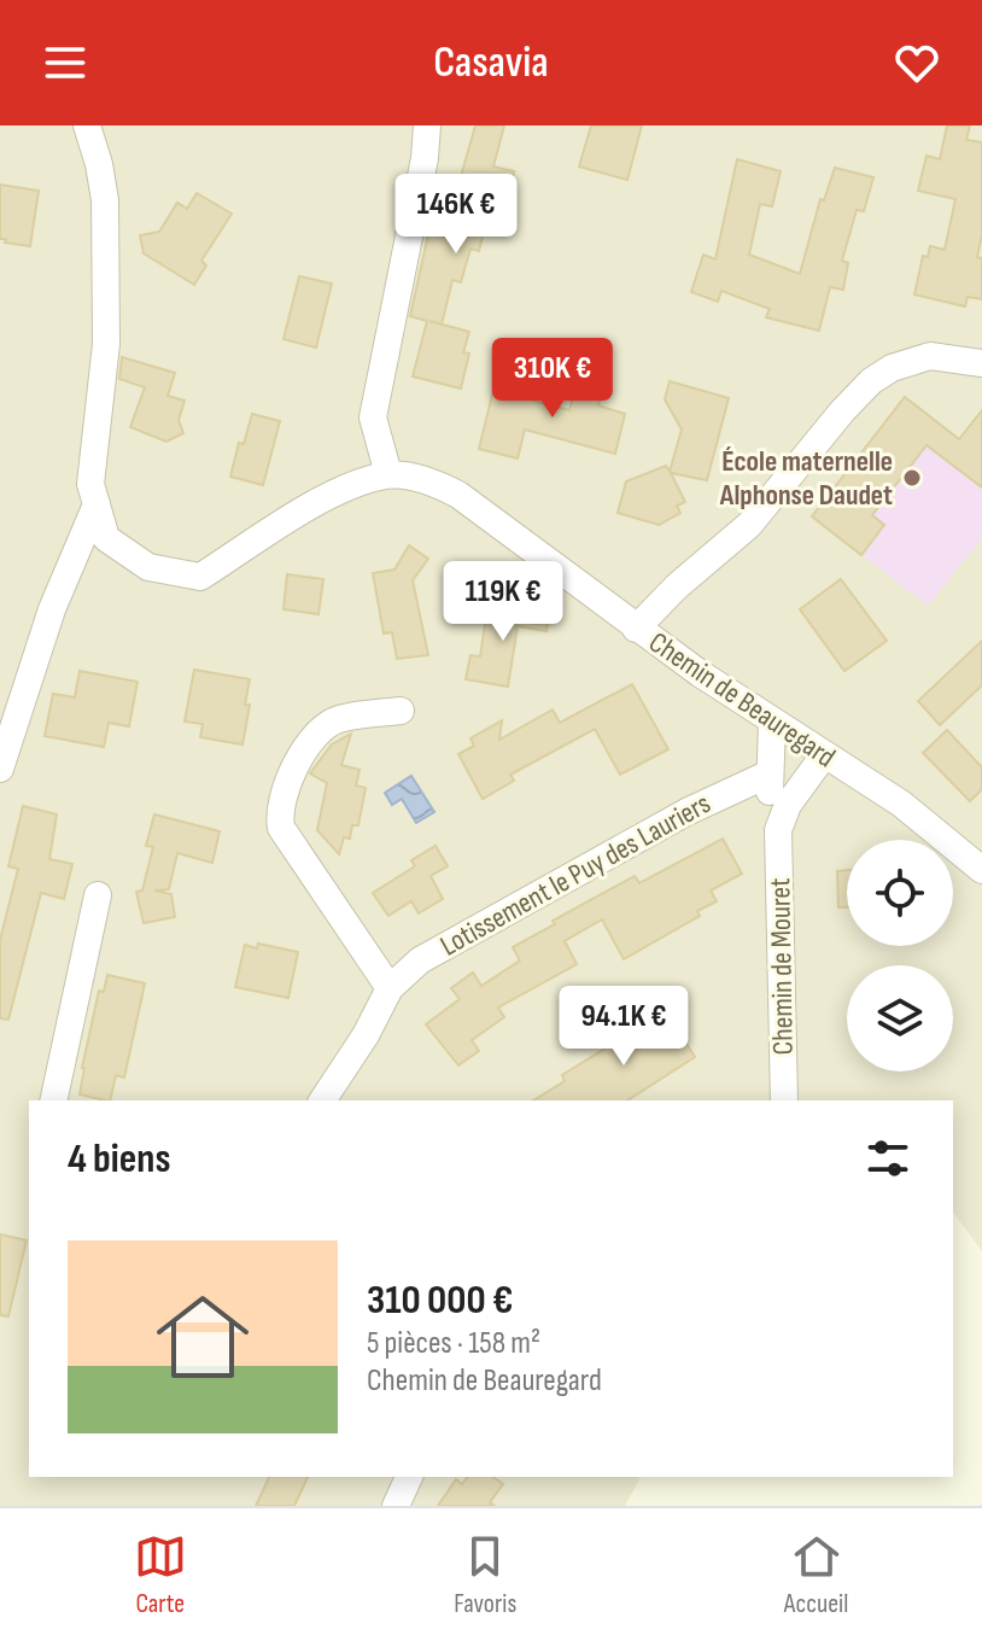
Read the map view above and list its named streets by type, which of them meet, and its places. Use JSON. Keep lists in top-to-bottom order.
{
  "streets": {
    "street": ["Chemin de Beauregard", "Lotissement le Puy des Lauriers", "Chemin de Mouret"]
  },
  "crossings": [
    ["Chemin de Beauregard", "Chemin de Mouret"],
    ["Lotissement le Puy des Lauriers", "Chemin de Mouret"]
  ],
  "places": ["École maternelle Alphonse Daudet"],
  "page": {
    "header": "Casavia",
    "price": [
      "146K €",
      "310K €",
      "119K €",
      "94.1K €"
    ],
    "heading": "4 biens",
    "list": [
      {
        "name": "310 000 €",
        "note": "5 pièces · 158 m² · Chemin de Beauregard"
      }
    ],
    "tabs": ["Carte", "Favoris", "Accueil"]
  }
}
